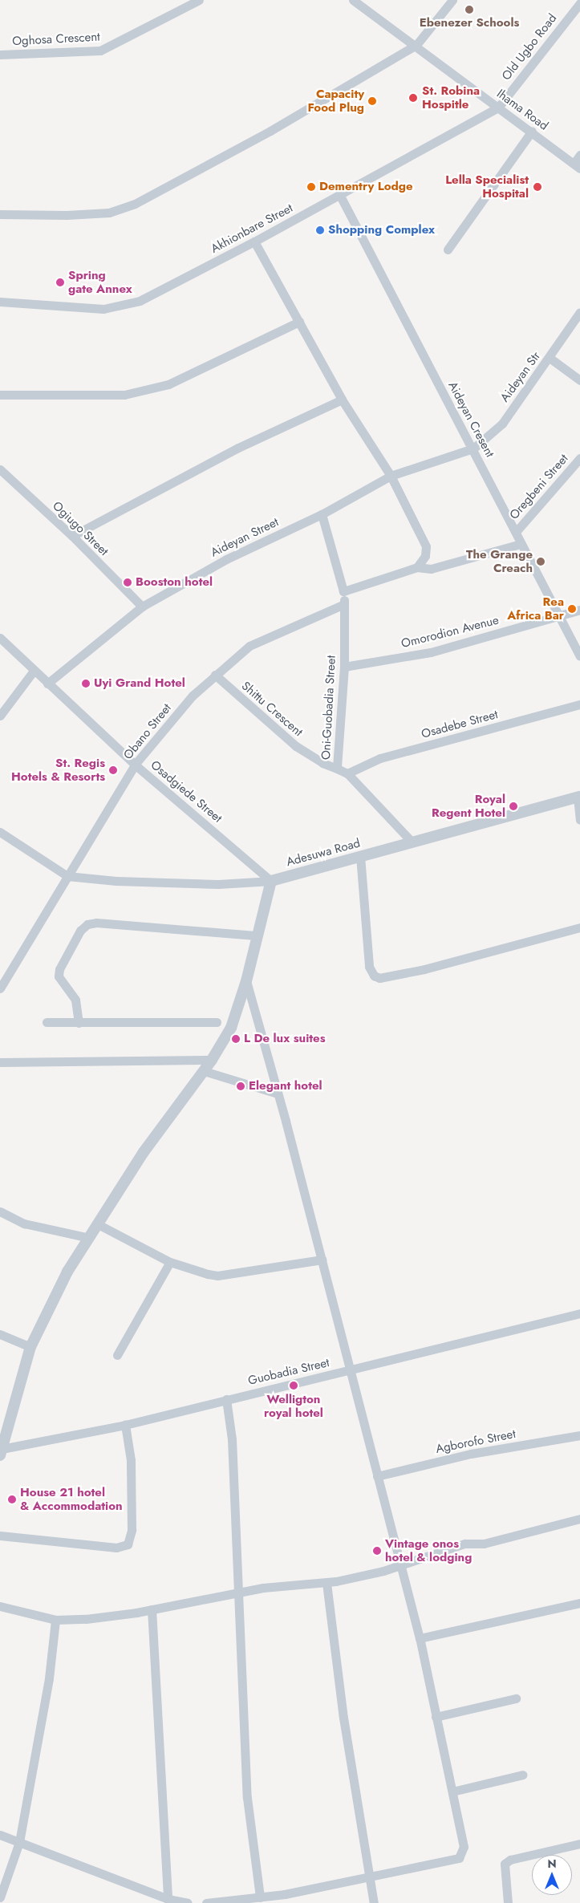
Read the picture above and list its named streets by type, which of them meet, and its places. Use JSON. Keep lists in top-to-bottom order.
{
  "streets": {
    "street": [
      "Oghosa Crescent",
      "Old Ugbo Road",
      "Ihama Road",
      "Akhionbare Street",
      "Aideyan Str",
      "Aideyan Cresent",
      "Oregbeni Street",
      "Ogiugo Street",
      "Aideyan Street",
      "Omorodion Avenue",
      "Oni-Guobadia Street",
      "Shittu Crescent",
      "Osadebe Street",
      "Obano Street",
      "Osadgiede Street",
      "Adesuwa Road",
      "Guobadia Street",
      "Agborofo Street"
    ]
  },
  "crossings": [
    ["Old Ugbo Road", "Ihama Road"],
    ["Old Ugbo Road", "Akhionbare Street"],
    ["Ihama Road", "Akhionbare Street"],
    ["Akhionbare Street", "Aideyan Cresent"],
    ["Aideyan Str", "Aideyan Cresent"],
    ["Aideyan Str", "Aideyan Street"],
    ["Aideyan Cresent", "Oregbeni Street"],
    ["Aideyan Cresent", "Aideyan Street"],
    ["Aideyan Cresent", "Omorodion Avenue"],
    ["Ogiugo Street", "Aideyan Street"],
    ["Aideyan Street", "Oni-Guobadia Street"],
    ["Aideyan Street", "Osadgiede Street"],
    ["Omorodion Avenue", "Oni-Guobadia Street"],
    ["Oni-Guobadia Street", "Shittu Crescent"],
    ["Oni-Guobadia Street", "Osadebe Street"],
    ["Oni-Guobadia Street", "Obano Street"],
    ["Oni-Guobadia Street", "Adesuwa Road"],
    ["Shittu Crescent", "Obano Street"],
    ["Obano Street", "Osadgiede Street"],
    ["Obano Street", "Adesuwa Road"],
    ["Osadgiede Street", "Adesuwa Road"]
  ],
  "places": [
    "Ebenezer Schools",
    "St. Robina Hospitle",
    "Capacity Food Plug",
    "Dementry Lodge",
    "Lella Specialist Hospital",
    "Shopping Complex",
    "Spring gate Annex",
    "The Grange Creach",
    "Booston hotel",
    "Rea Africa Bar",
    "Uyi Grand Hotel",
    "St. Regis Hotels & Resorts",
    "Royal Regent Hotel",
    "L De lux suites",
    "Elegant hotel",
    "Welligton royal hotel",
    "House 21 hotel & Accommodation",
    "Vintage onos hotel & lodging"
  ],
  "north": "top"
}
